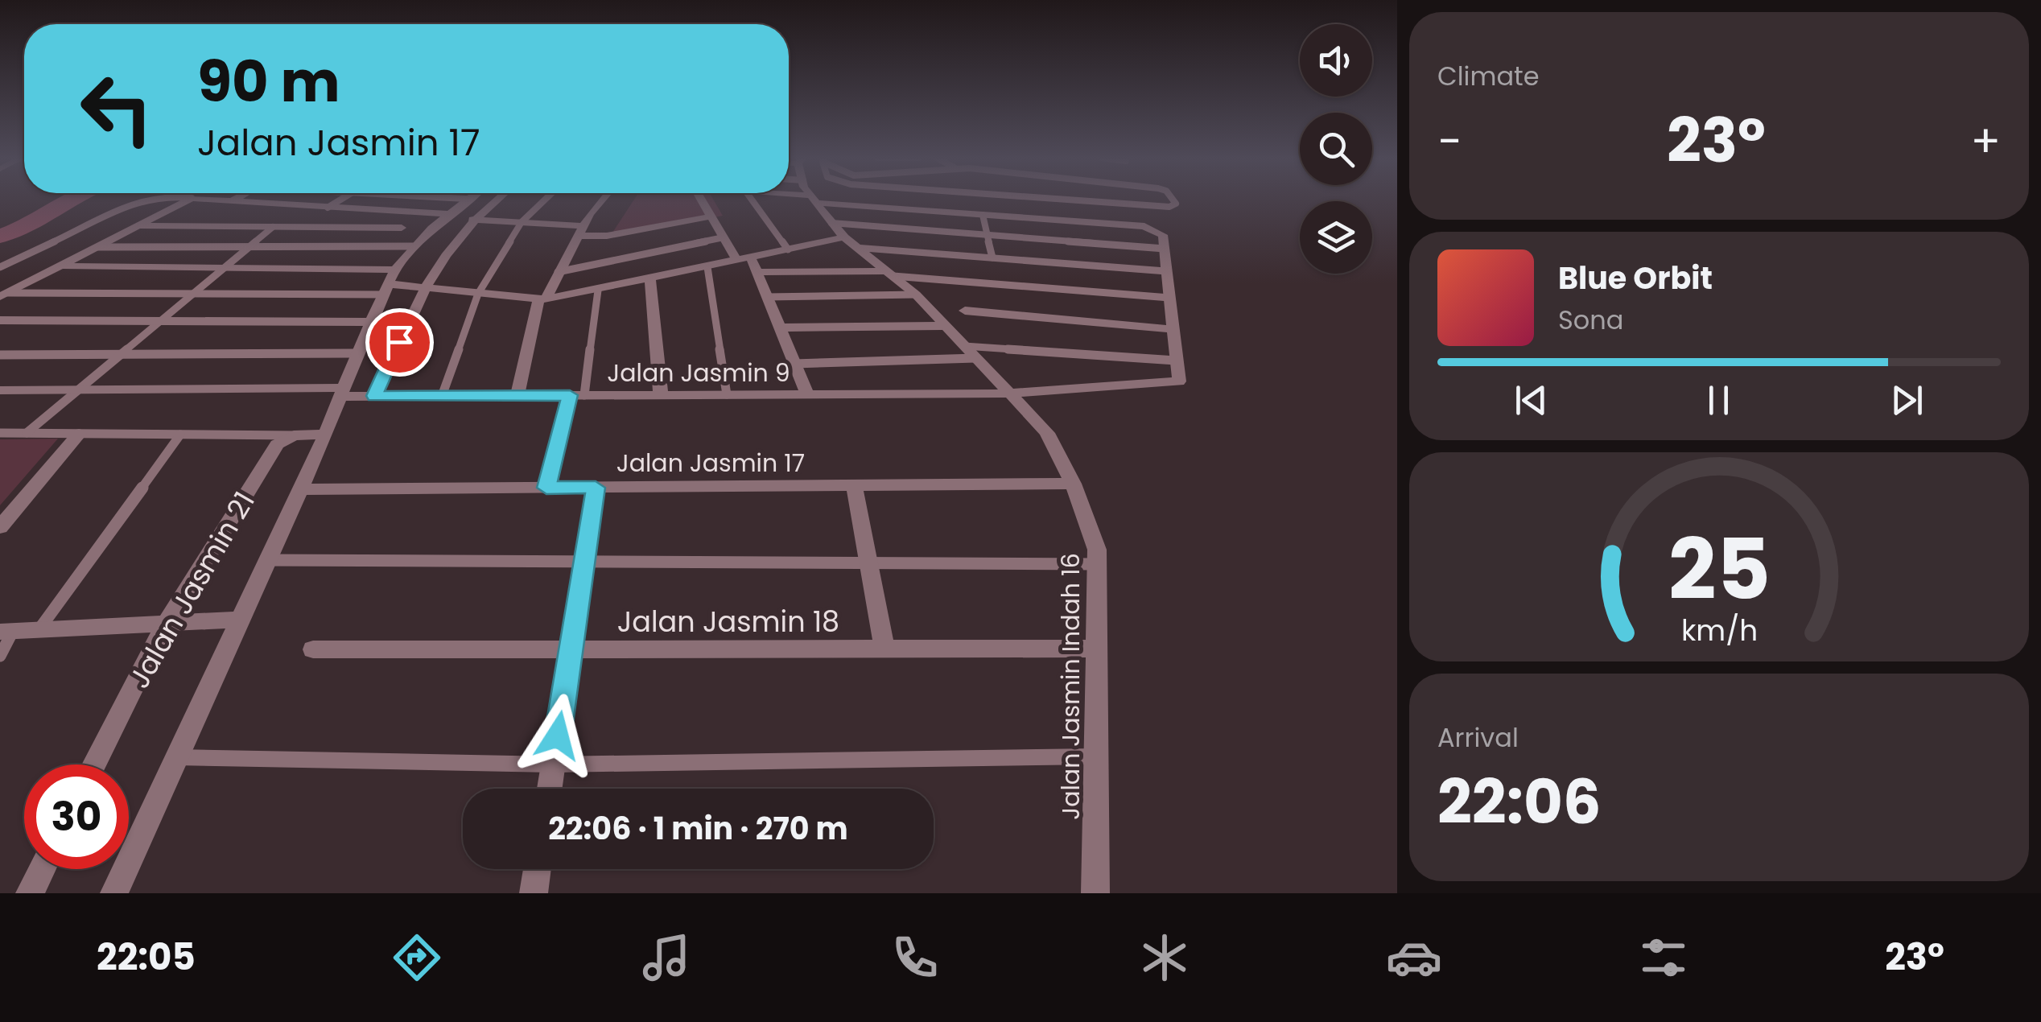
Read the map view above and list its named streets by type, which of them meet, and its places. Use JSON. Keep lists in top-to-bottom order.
{
  "streets": {
    "street": [
      "Jalan Jasmin 9",
      "Jalan Jasmin 17",
      "Jalan Jasmin 21",
      "Jalan Jasmin 18",
      "Jalan Jasmin Indah 16"
    ]
  },
  "crossings": [
    ["Jalan Jasmin 9", "Jalan Jasmin Indah 16"],
    ["Jalan Jasmin 17", "Jalan Jasmin Indah 16"],
    ["Jalan Jasmin 18", "Jalan Jasmin Indah 16"]
  ],
  "page": {
    "tile": [
      "Climate",
      ["Arrival", "22:06"]
    ],
    "turn": ["90 m", "Jalan Jasmin 17"],
    "heat": ["−", "23°", "+"],
    "song": ["Blue Orbit", "Sona"],
    "limit": "30",
    "trip": "22:06 · 1 min · 270 m",
    "tabs": ["22:05", "23°"],
    "gauge": ["25", "km/h"]
  }
}
